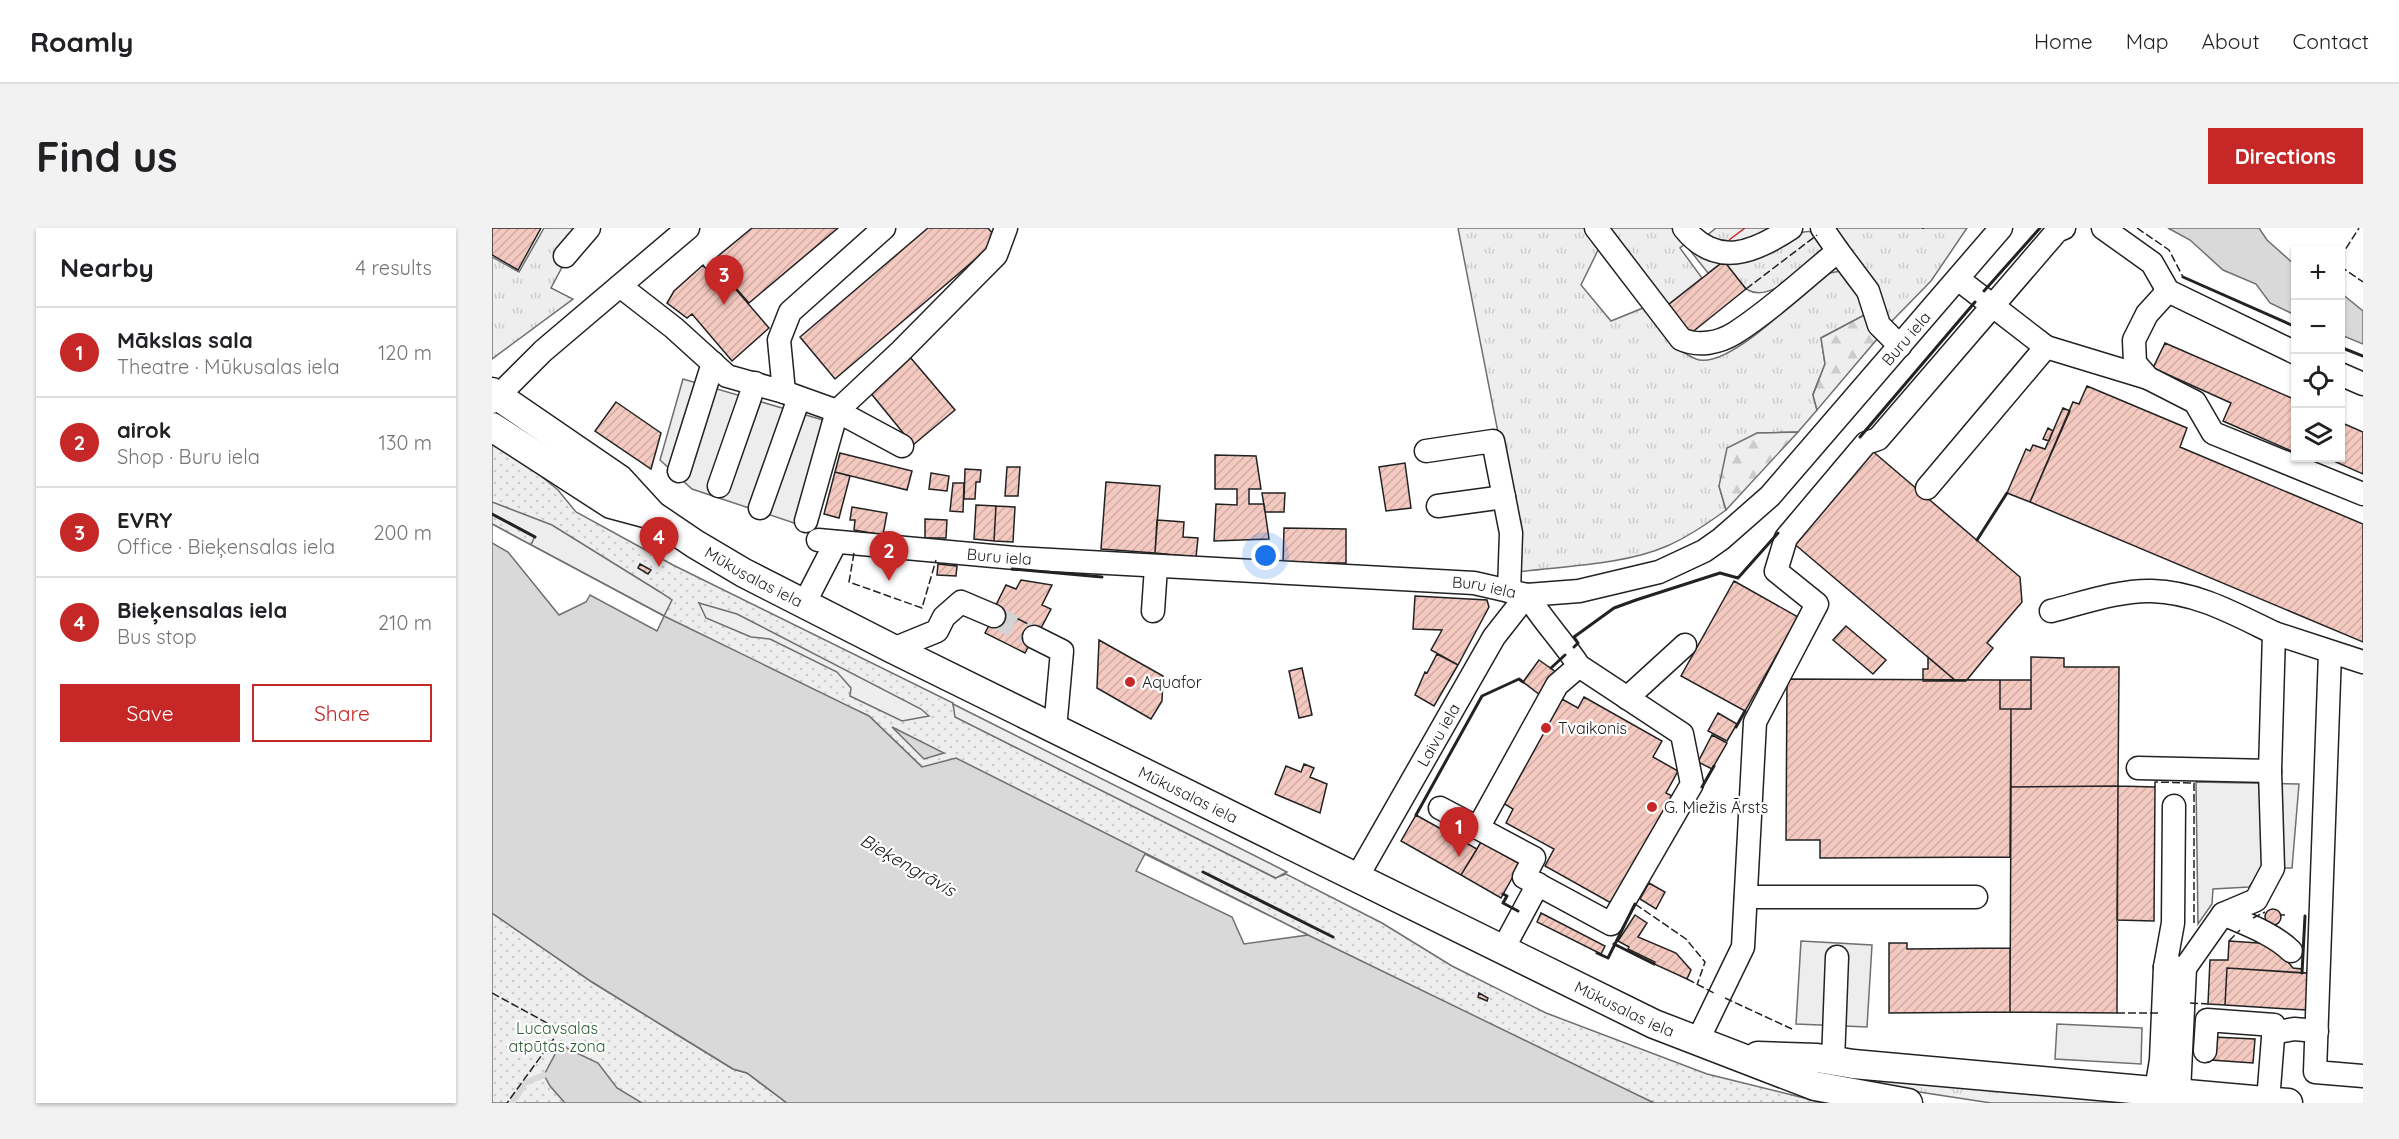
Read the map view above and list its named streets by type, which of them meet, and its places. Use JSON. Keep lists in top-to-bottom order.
{
  "streets": {
    "main road": ["Mūkusalas iela"],
    "street": ["Buru iela", "Laivu iela"]
  },
  "crossings": [
    ["Buru iela", "Mūkusalas iela"],
    ["Buru iela", "Laivu iela"],
    ["Mūkusalas iela", "Laivu iela"]
  ],
  "water": ["Bieķengrāvis"],
  "parks": ["Lucavsalas atpūtas zona"],
  "places": ["Aquafor", "Tvaikonis", "G. Miežis Ārsts"],
  "page": {
    "header": "Roamly",
    "nav": [
      "Home",
      "Map",
      "About",
      "Contact"
    ],
    "buttons": [
      "Directions",
      ["Save", "Share"]
    ],
    "title": "Find us",
    "heading": ["Nearby", "4 results"],
    "map_buttons": ["+", "−"],
    "pins": [
      "3",
      "4",
      "2",
      "1"
    ],
    "list": [
      {
        "mark": "1",
        "name": "Mākslas sala",
        "note": "Theatre · Mūkusalas iela",
        "value": "120 m"
      },
      {
        "mark": "2",
        "name": "airok",
        "note": "Shop · Buru iela",
        "value": "130 m"
      },
      {
        "mark": "3",
        "name": "EVRY",
        "note": "Office · Bieķensalas iela",
        "value": "200 m"
      },
      {
        "mark": "4",
        "name": "Bieķensalas iela",
        "note": "Bus stop",
        "value": "210 m"
      }
    ]
  }
}
